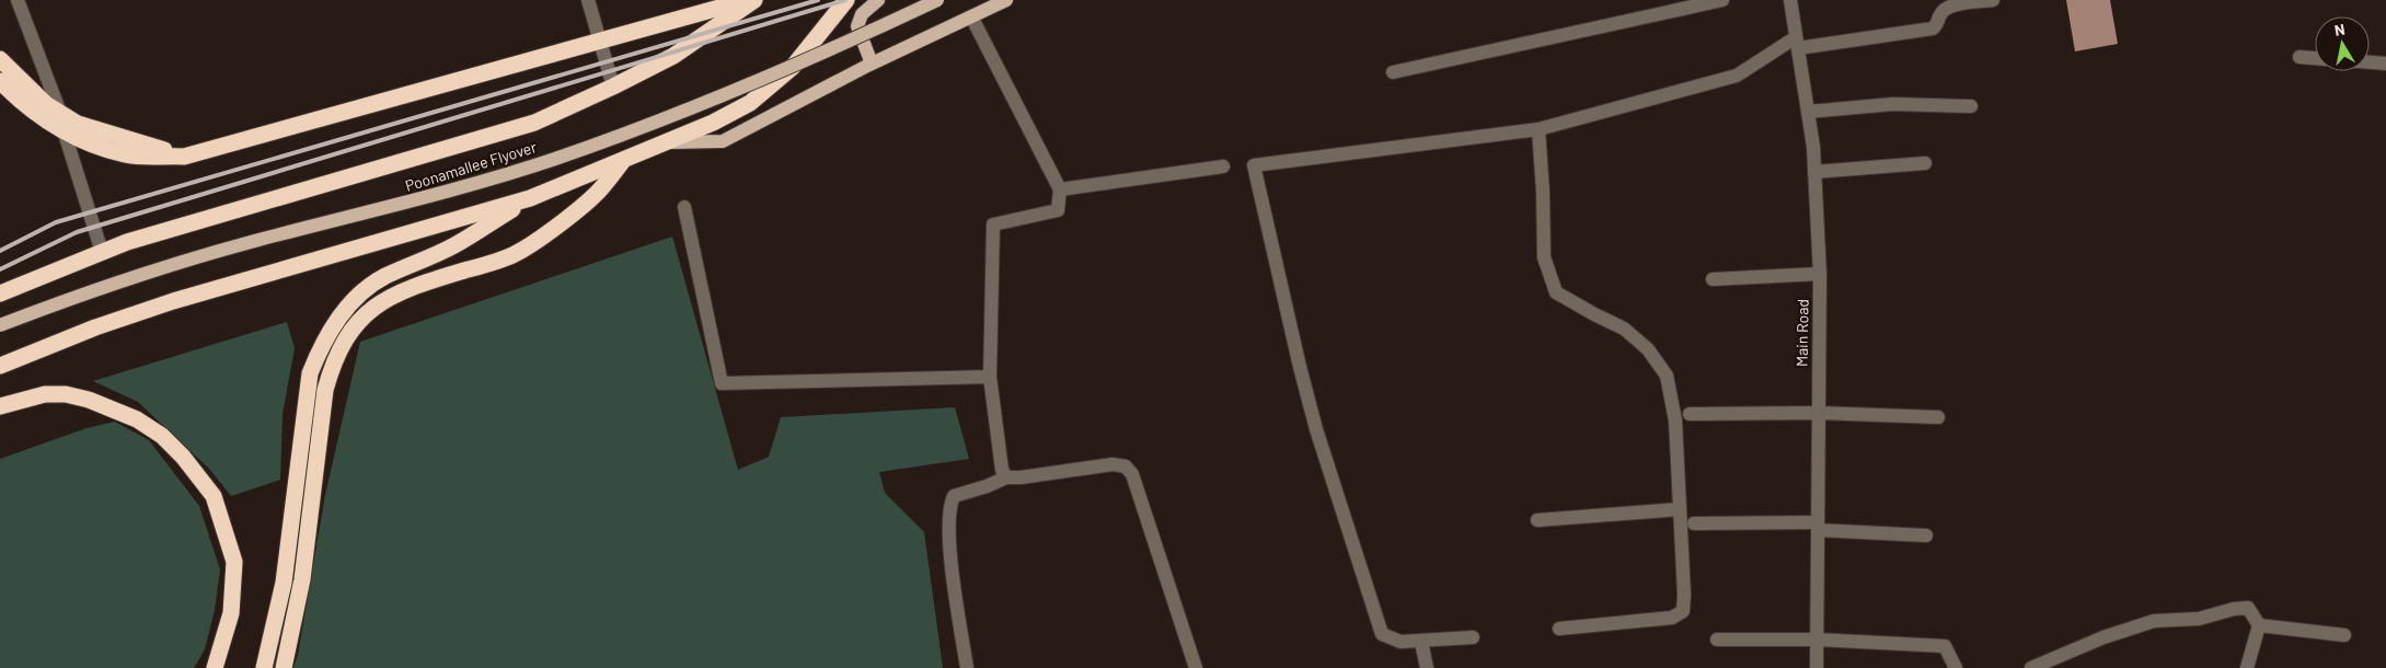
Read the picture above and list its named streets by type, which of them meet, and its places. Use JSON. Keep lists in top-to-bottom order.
{
  "streets": {
    "main road": ["Poonamallee Flyover"],
    "street": ["Main Road"]
  },
  "north": "top"
}
